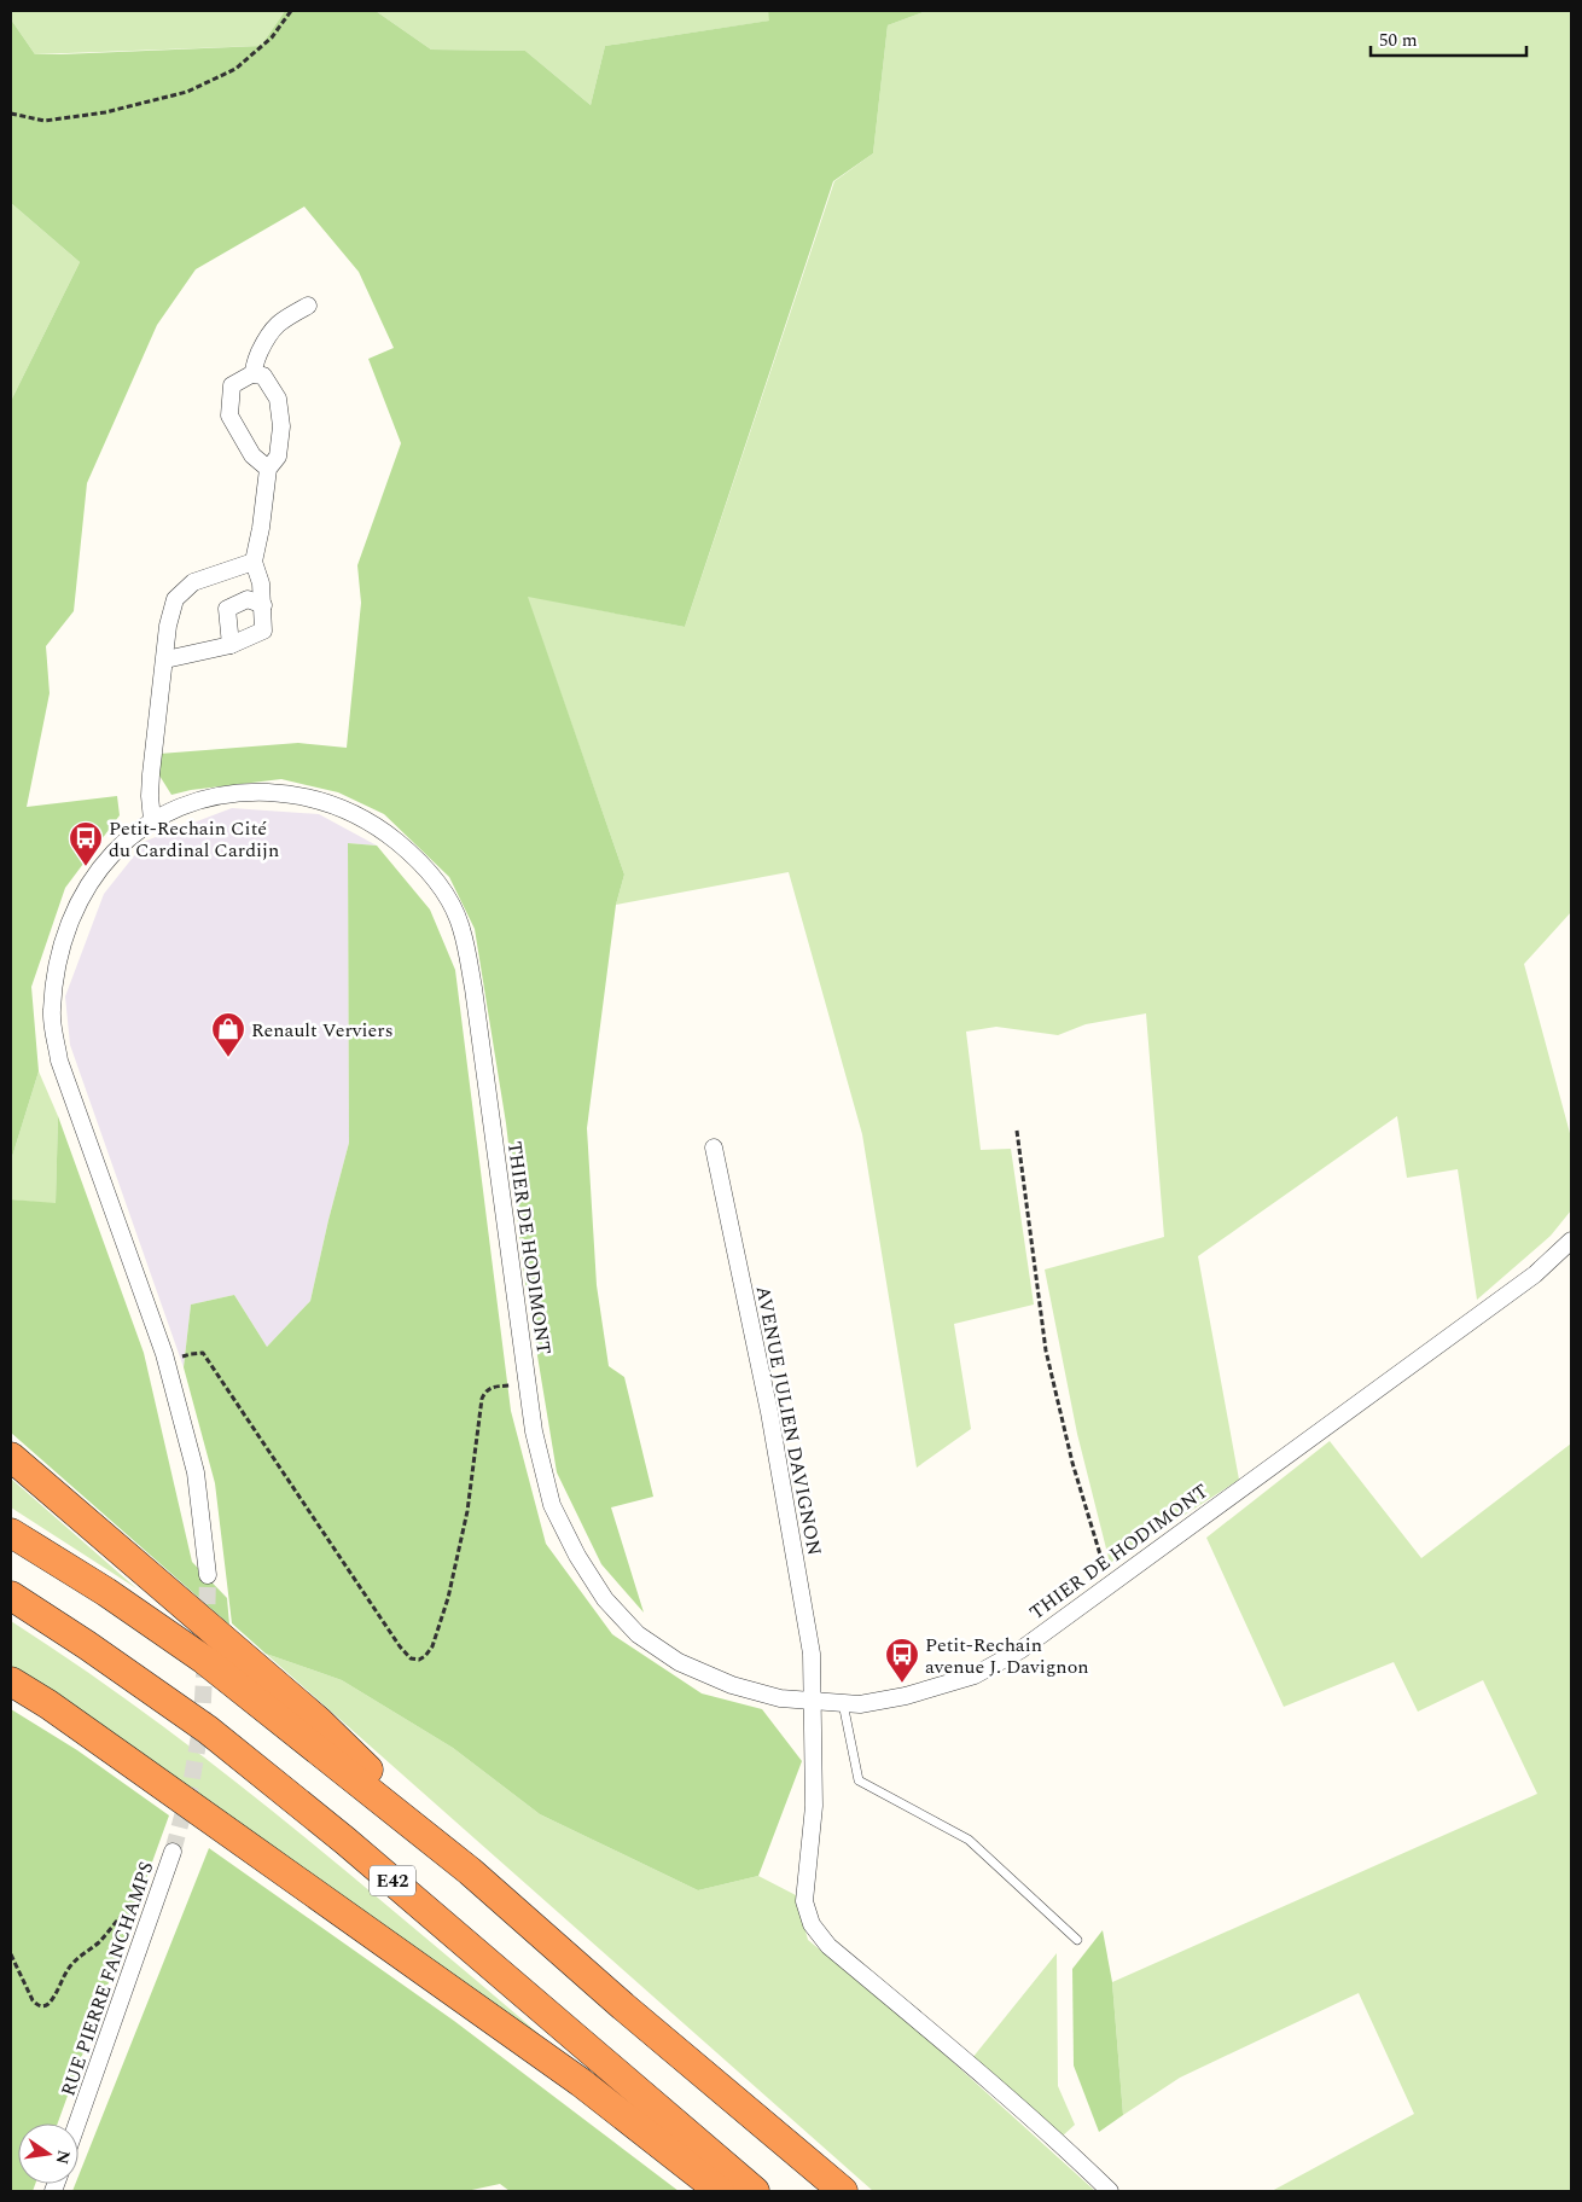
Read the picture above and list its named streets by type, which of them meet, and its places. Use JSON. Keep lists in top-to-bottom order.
{
  "streets": {
    "highway": ["E42"],
    "street": ["THIER DE HODIMONT", "AVENUE JULIEN DAVIGNON", "RUE PIERRE FANCHAMPS"]
  },
  "crossings": [
    ["THIER DE HODIMONT", "AVENUE JULIEN DAVIGNON"]
  ],
  "places": {
    "bus stop": ["Petit-Rechain Cité du Cardinal Cardijn", "Petit-Rechain avenue J. Davignon"],
    "shop": ["Renault Verviers"]
  },
  "scale_bar": "50 m",
  "north": "right"
}
